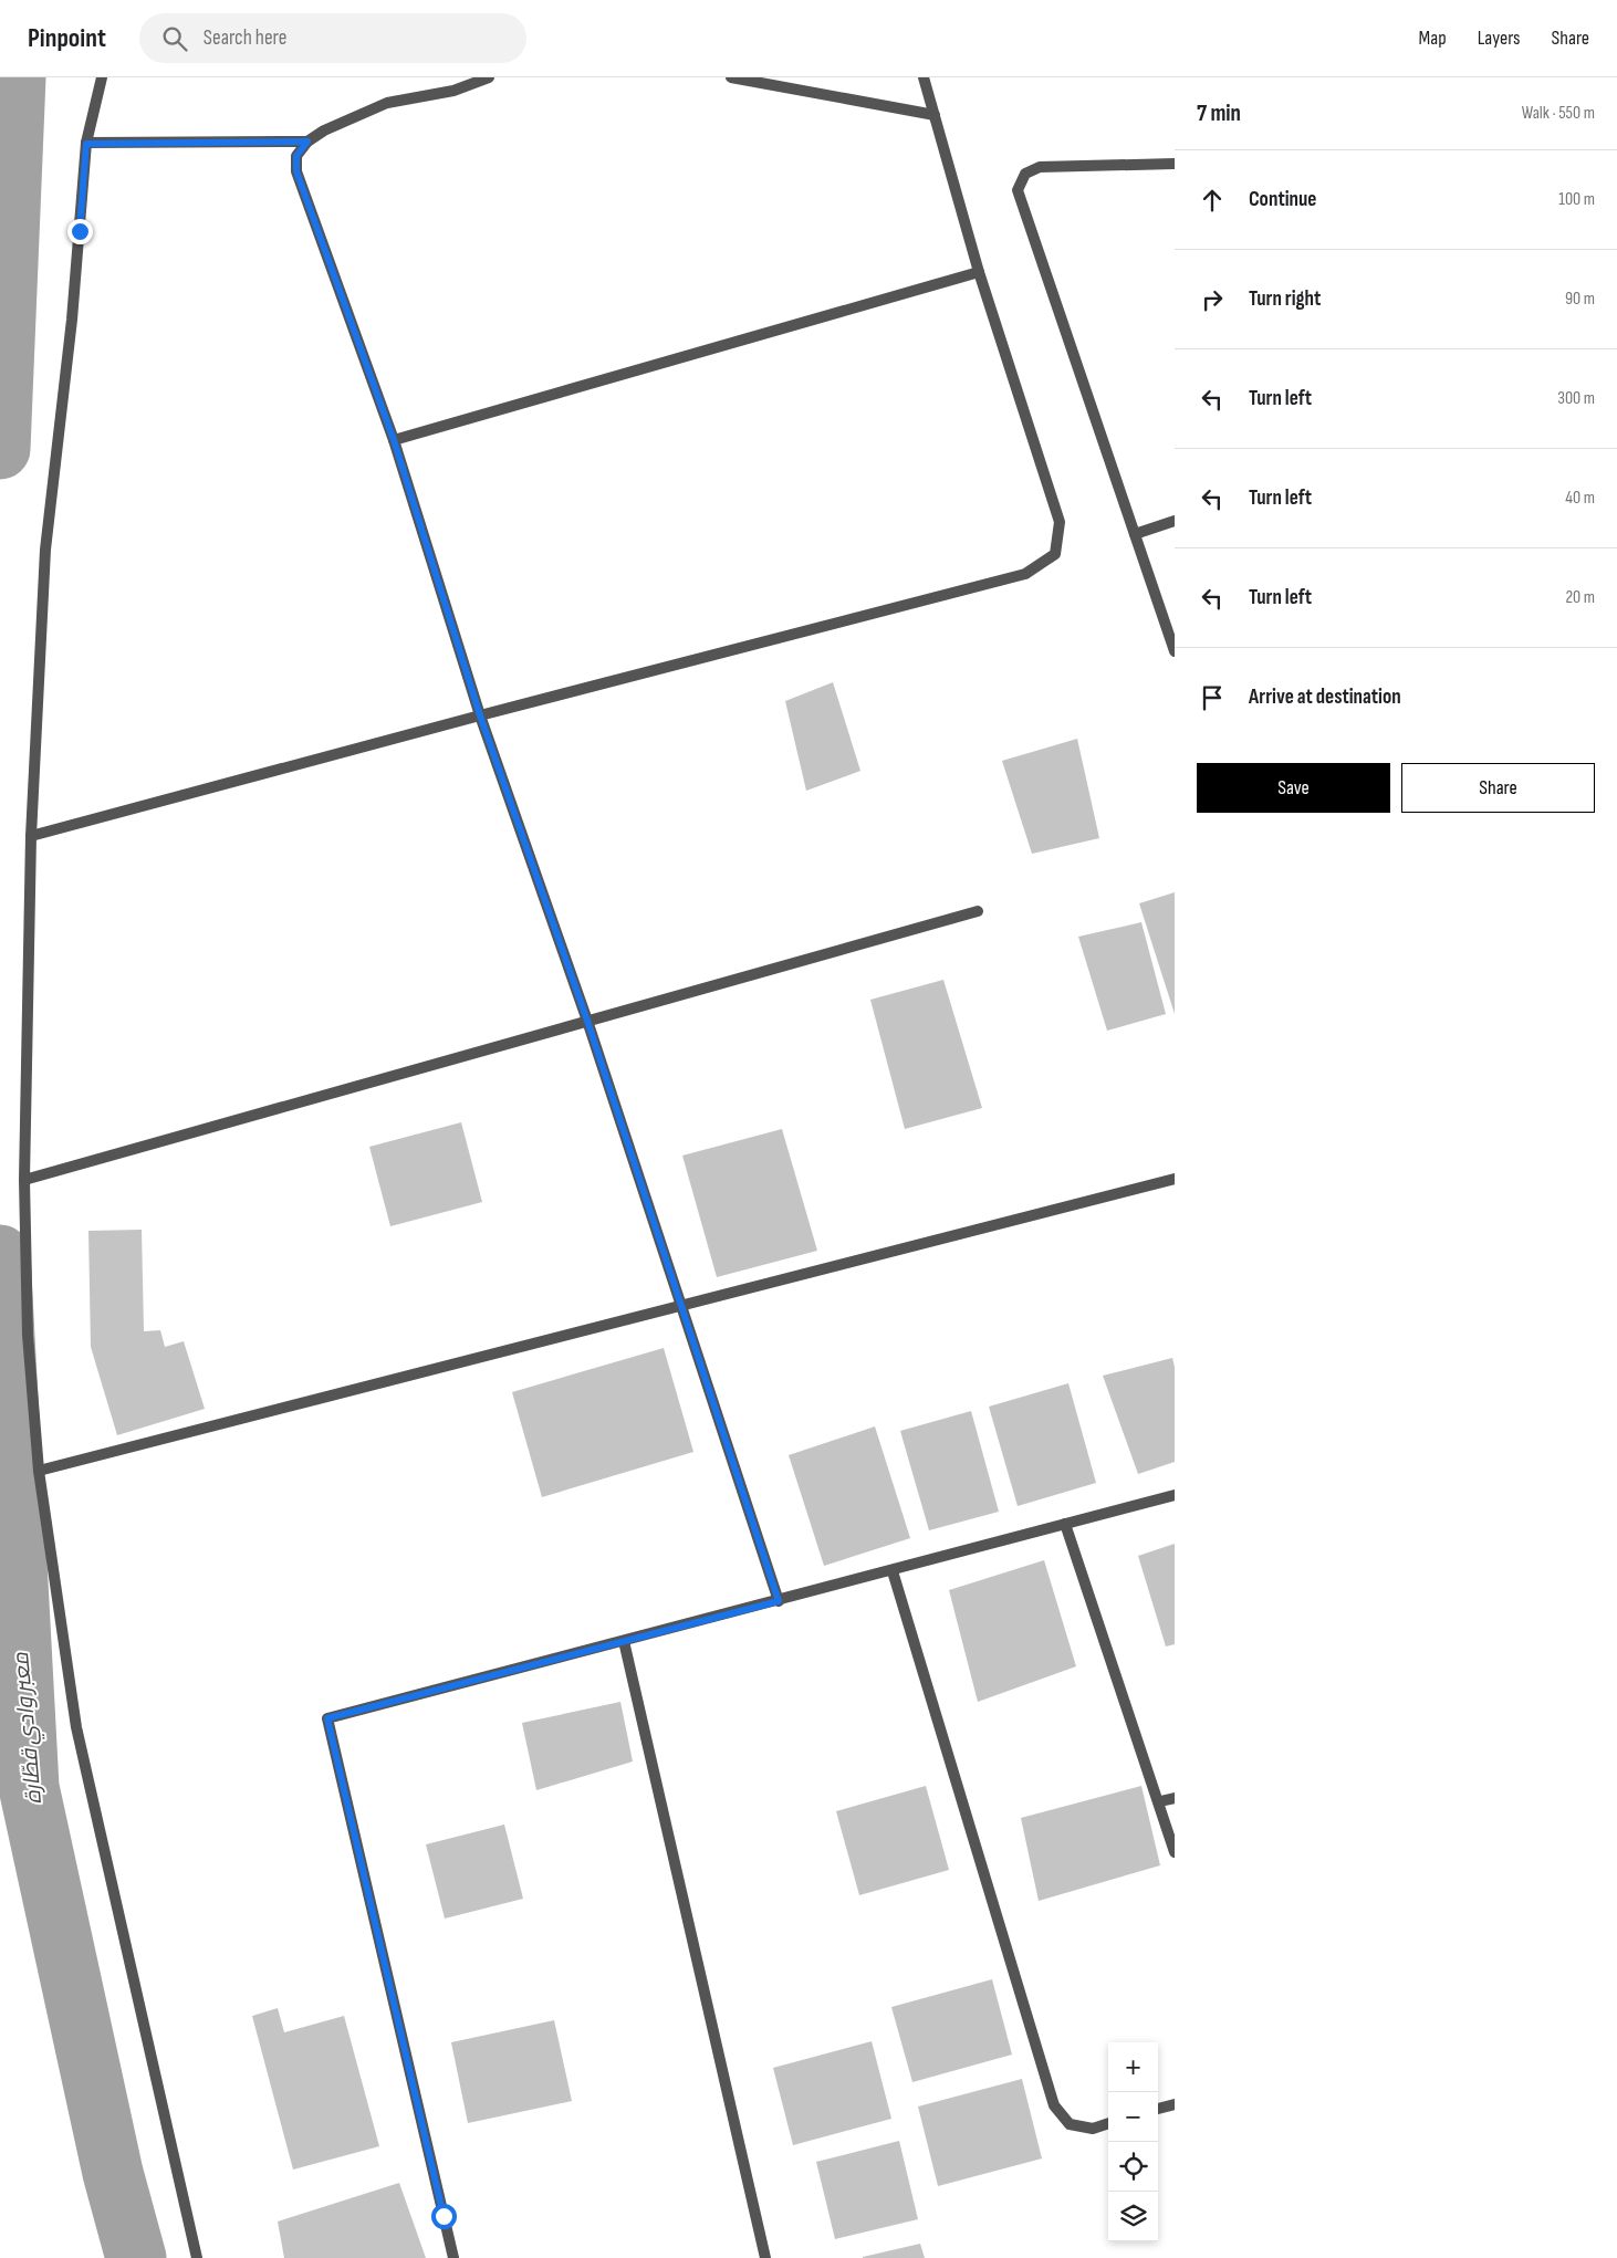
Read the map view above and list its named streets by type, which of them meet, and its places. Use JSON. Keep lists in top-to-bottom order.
{
  "water": ["معبر وادي قطّارة"],
  "page": {
    "header": "Pinpoint",
    "search": "Search here",
    "nav": ["Map", "Layers", "Share"],
    "heading": ["7 min", "Walk · 550 m"],
    "list": [
      ["Continue", "100 m"],
      ["Turn right", "90 m"],
      ["Turn left", "300 m"],
      ["Turn left", "40 m"],
      ["Turn left", "20 m"],
      "Arrive at destination"
    ],
    "buttons": ["Save", "Share"],
    "map_buttons": ["+", "−"]
  }
}
